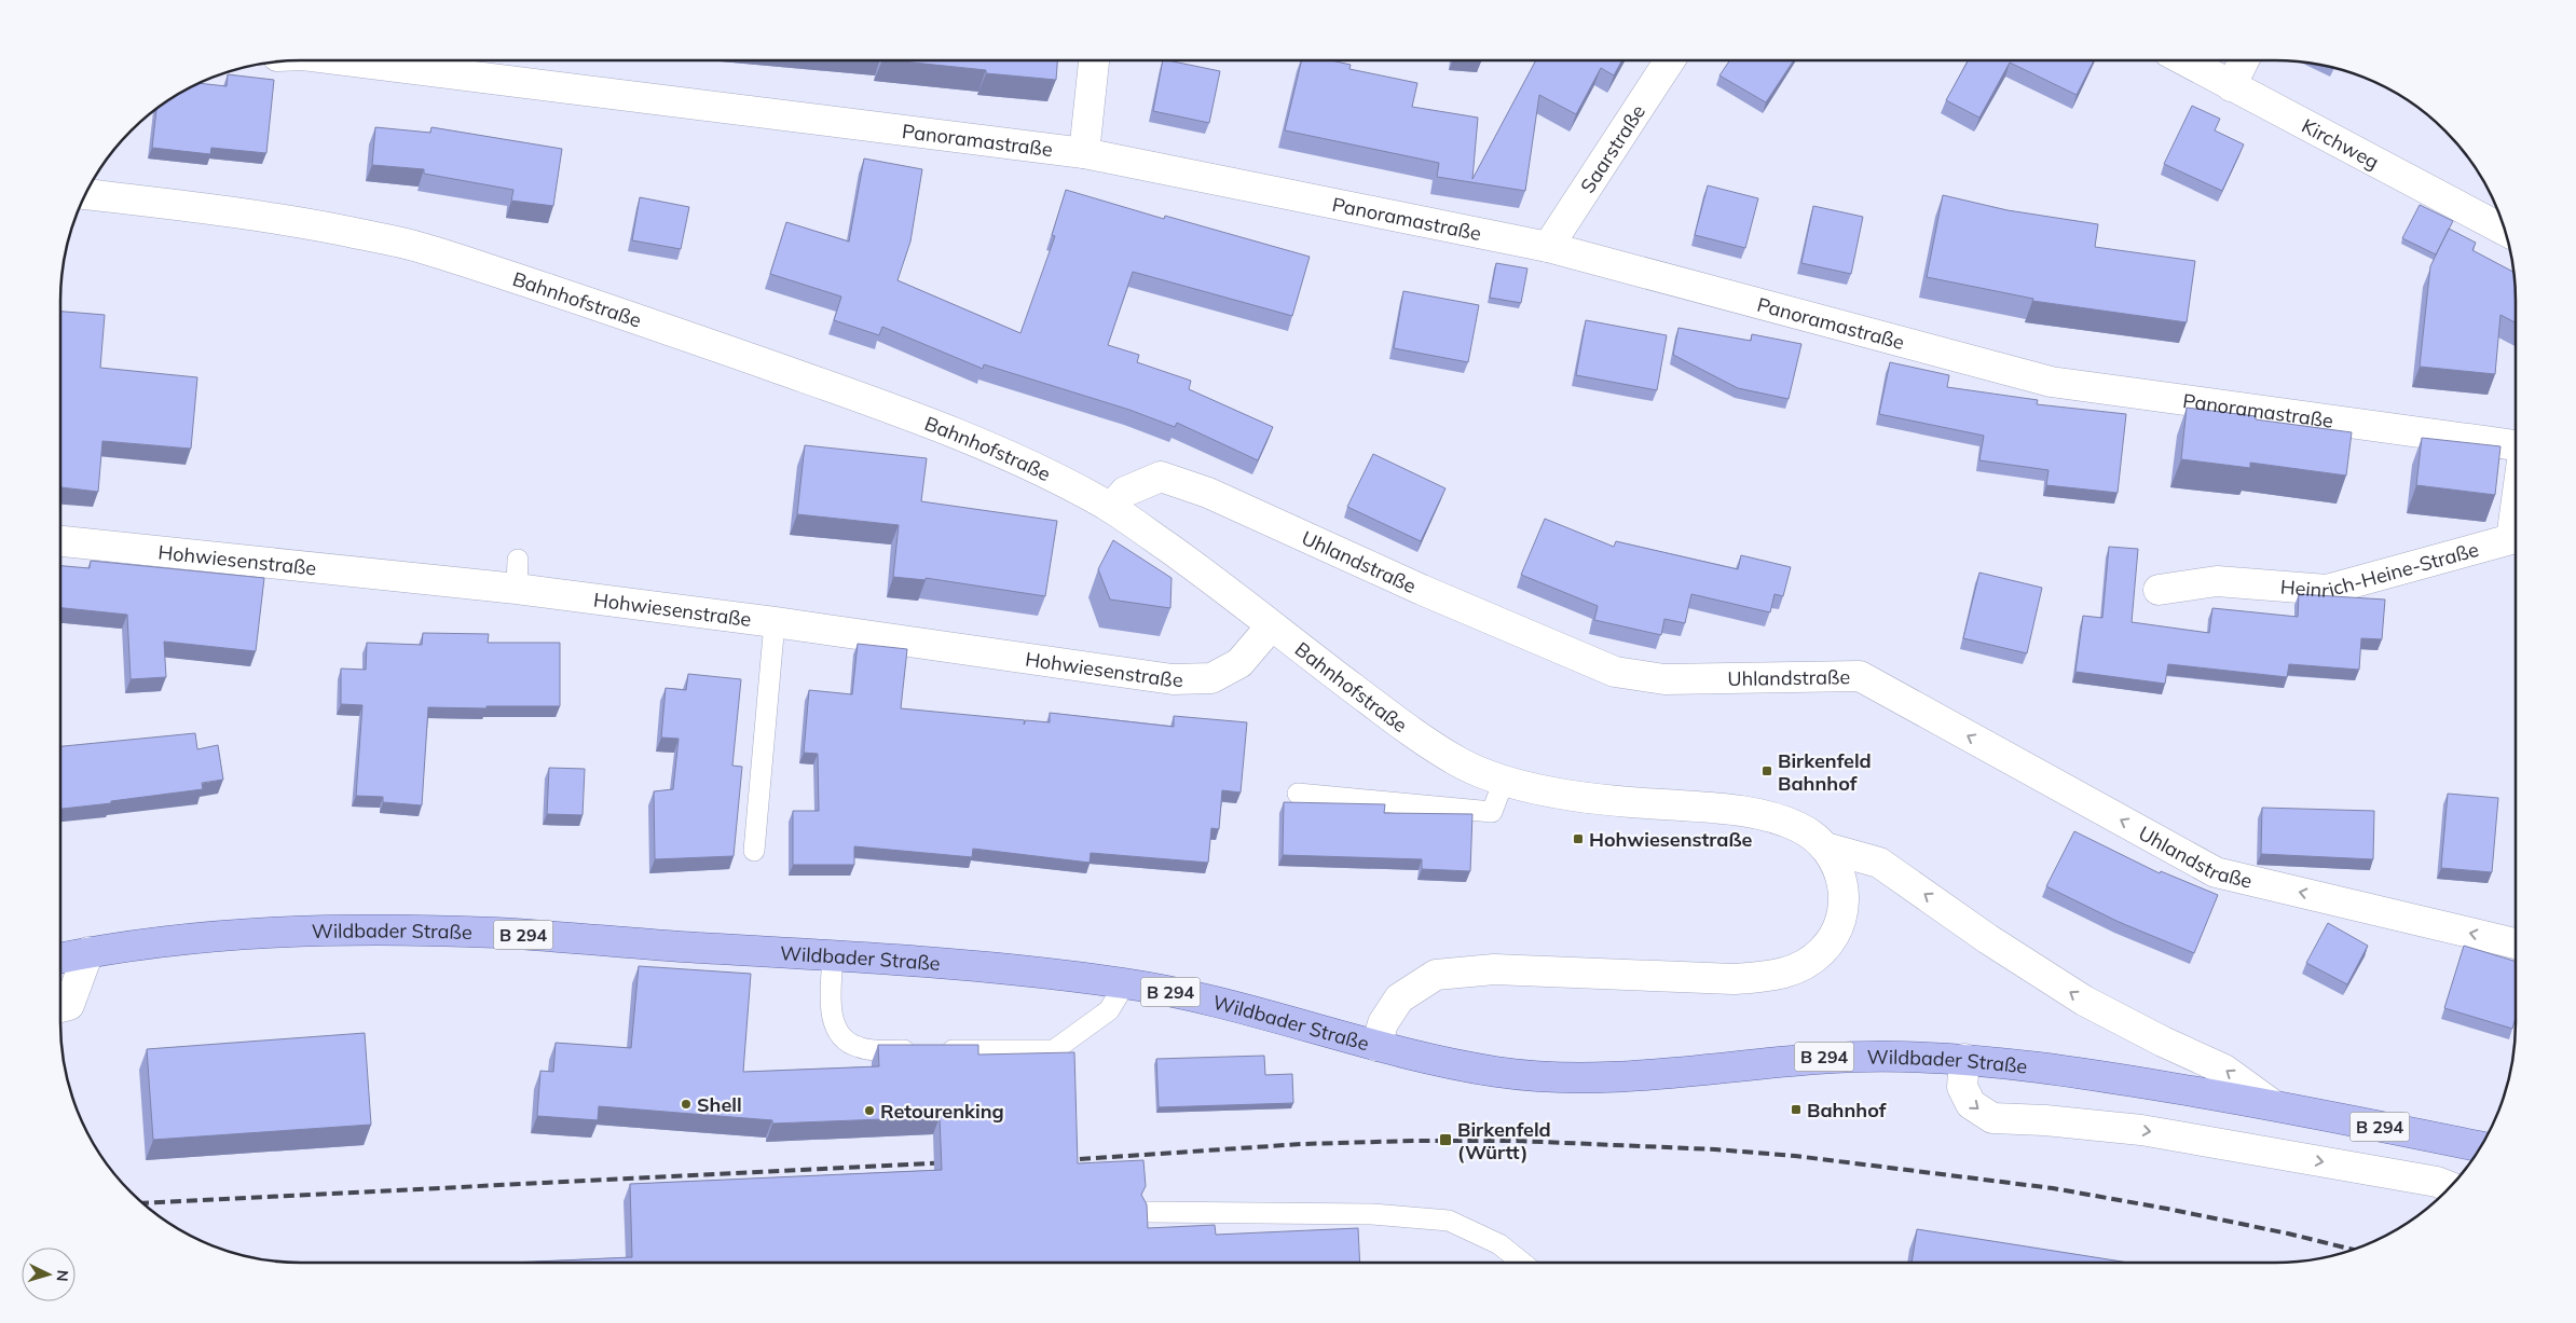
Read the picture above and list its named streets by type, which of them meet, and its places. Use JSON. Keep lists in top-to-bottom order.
{
  "streets": {
    "main road": ["Wildbader Straße", "B 294"],
    "street": [
      "Panoramastraße",
      "Kirchweg",
      "Saarstraße",
      "Bahnhofstraße",
      "Hohwiesenstraße",
      "Uhlandstraße",
      "Heinrich-Heine-Straße"
    ]
  },
  "crossings": [
    ["Panoramastraße", "Saarstraße"],
    ["Bahnhofstraße", "Hohwiesenstraße"],
    ["Bahnhofstraße", "Uhlandstraße"]
  ],
  "places": {
    "transit": [
      "Birkenfeld Bahnhof",
      "Hohwiesenstraße",
      "Bahnhof",
      "Birkenfeld (Württ)"
    ],
    "other": ["Shell", "Retourenking"]
  },
  "north": "right"
}
